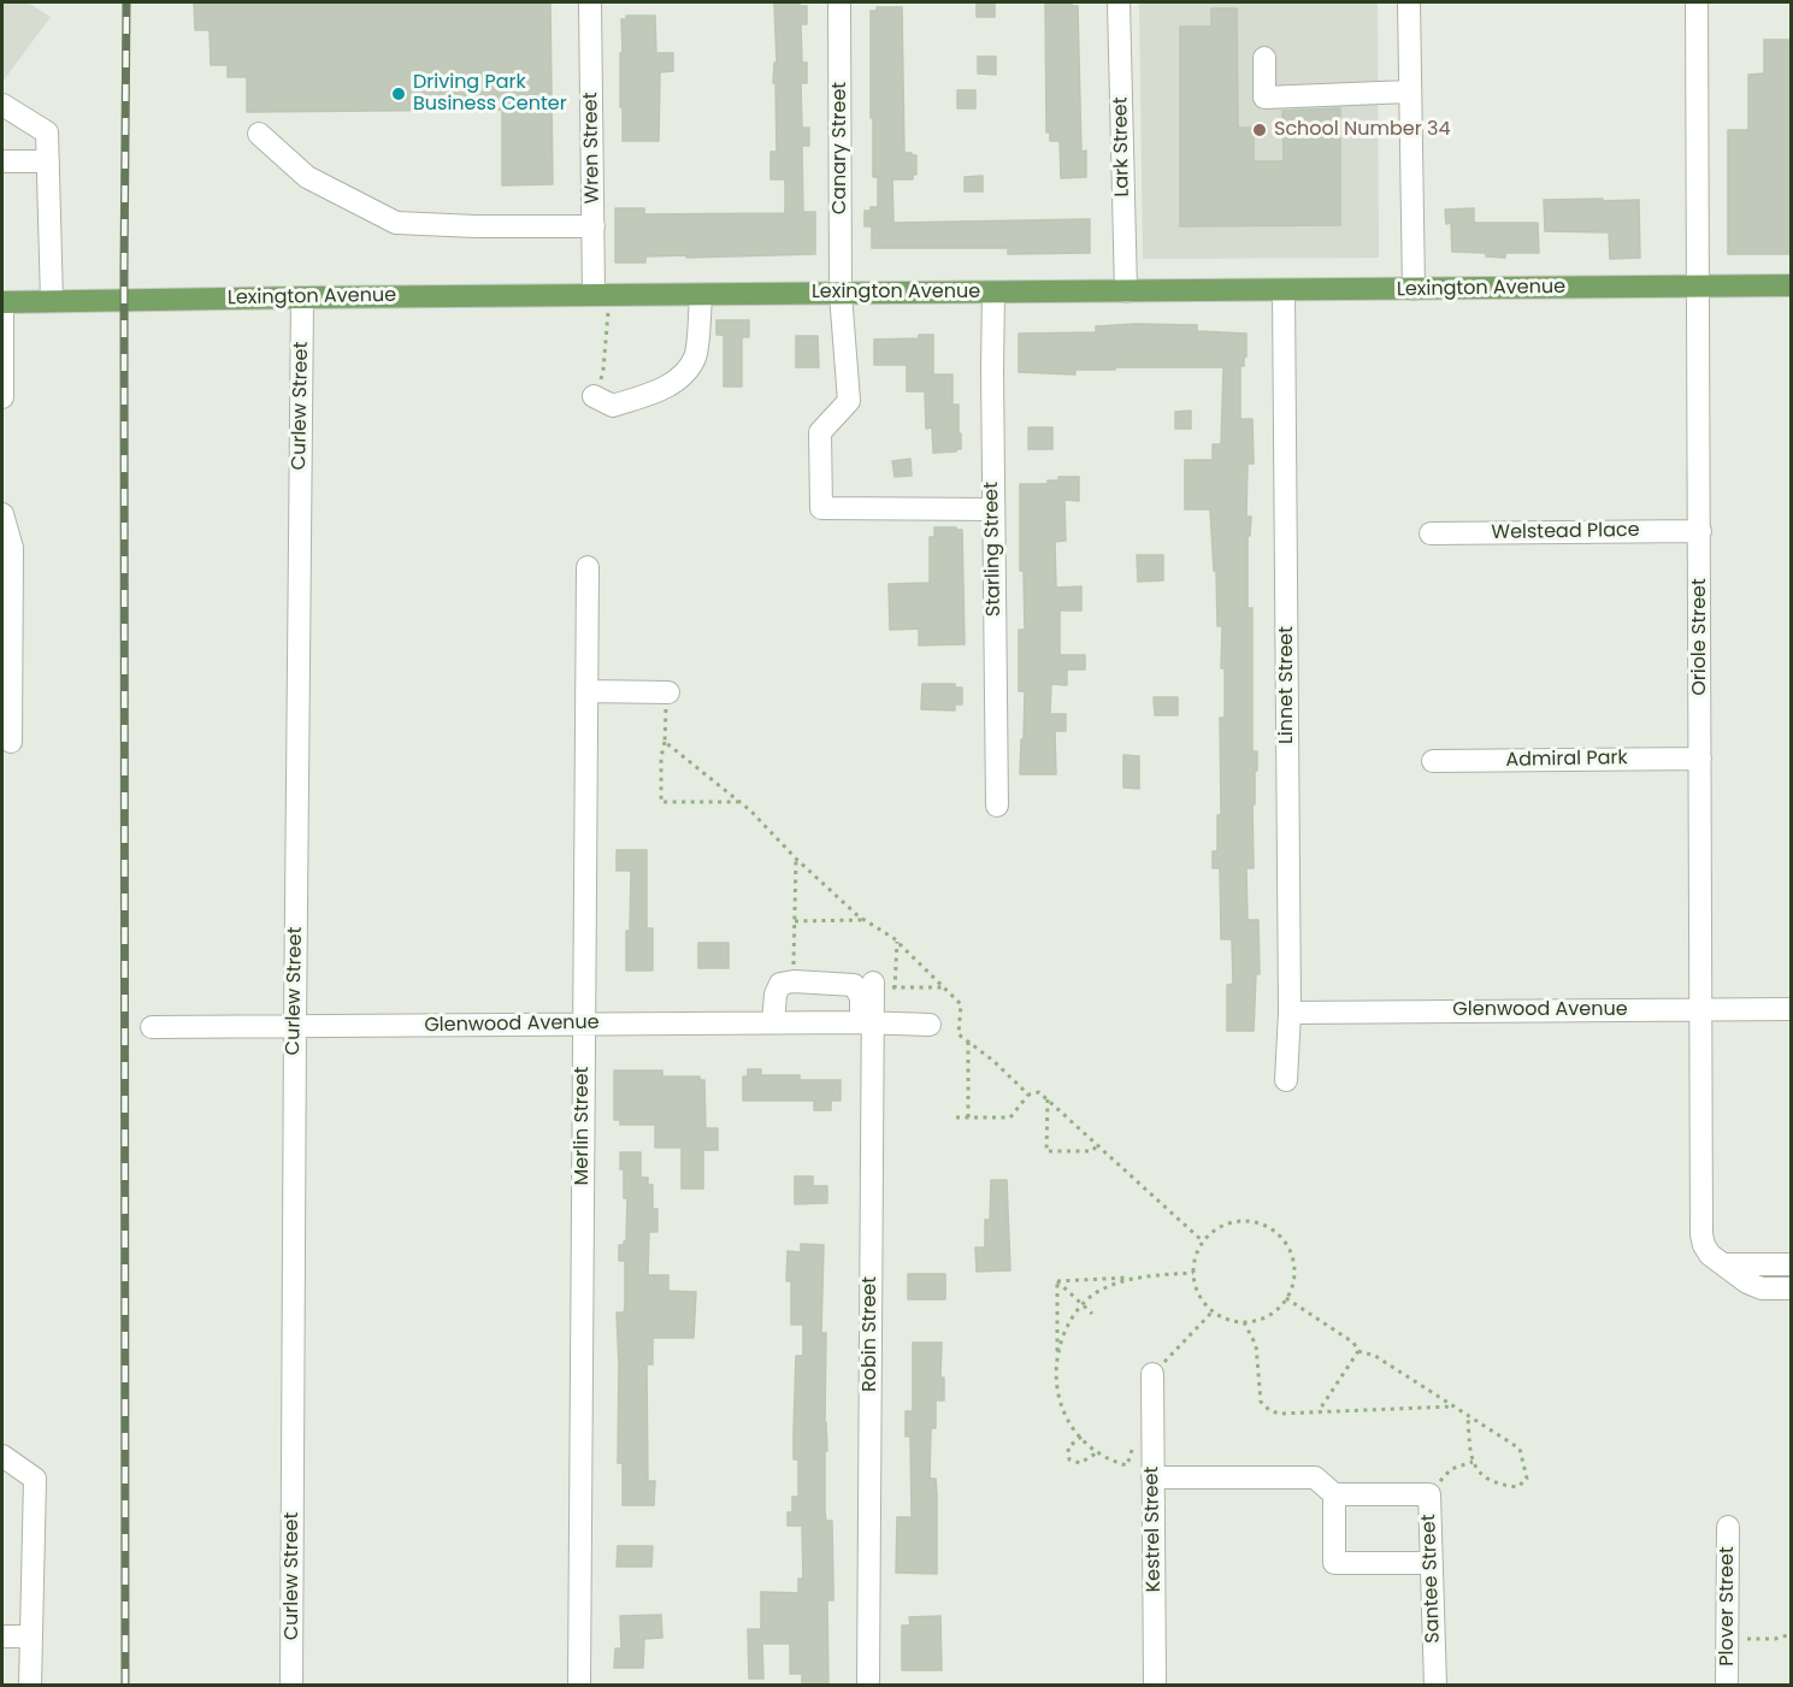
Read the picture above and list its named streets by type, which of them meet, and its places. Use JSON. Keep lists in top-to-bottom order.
{
  "streets": {
    "main road": ["Lexington Avenue"],
    "street": [
      "Lark Street",
      "Wren Street",
      "Canary Street",
      "Curlew Street",
      "Welstead Place",
      "Starling Street",
      "Oriole Street",
      "Linnet Street",
      "Admiral Park",
      "Glenwood Avenue",
      "Merlin Street",
      "Robin Street",
      "Kestrel Street",
      "Santee Street",
      "Plover Street"
    ]
  },
  "crossings": [
    ["Lark Street", "Lexington Avenue"],
    ["Wren Street", "Lexington Avenue"],
    ["Canary Street", "Lexington Avenue"],
    ["Canary Street", "Starling Street"],
    ["Lexington Avenue", "Curlew Street"],
    ["Lexington Avenue", "Starling Street"],
    ["Lexington Avenue", "Oriole Street"],
    ["Lexington Avenue", "Linnet Street"],
    ["Curlew Street", "Glenwood Avenue"],
    ["Welstead Place", "Oriole Street"],
    ["Oriole Street", "Admiral Park"],
    ["Oriole Street", "Glenwood Avenue"],
    ["Linnet Street", "Glenwood Avenue"],
    ["Glenwood Avenue", "Merlin Street"],
    ["Glenwood Avenue", "Robin Street"],
    ["Kestrel Street", "Santee Street"]
  ],
  "places": ["Driving Park Business Center", "School Number 34"]
}
